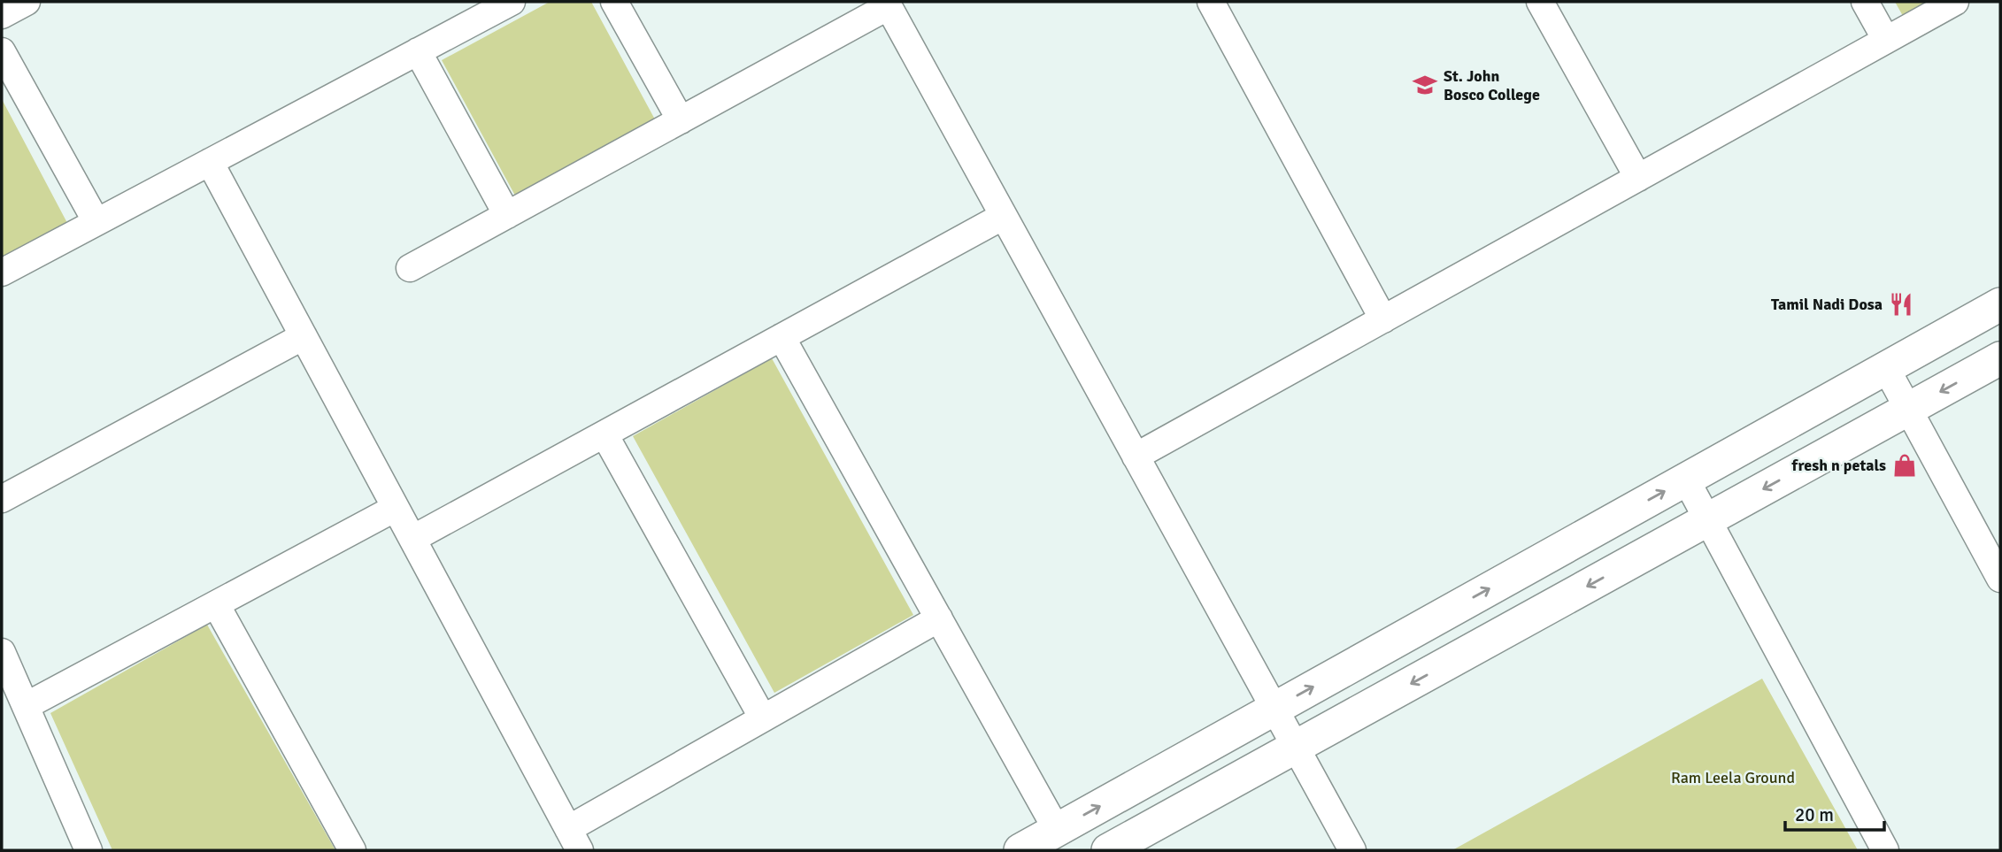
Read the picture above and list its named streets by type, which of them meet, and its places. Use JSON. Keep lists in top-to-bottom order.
{
  "parks": ["Ram Leela Ground"],
  "places": {
    "school or university": ["St. John Bosco College"],
    "restaurant": ["Tamil Nadi Dosa"],
    "shop": ["fresh n petals"]
  },
  "scale_bar": "20 m"
}
